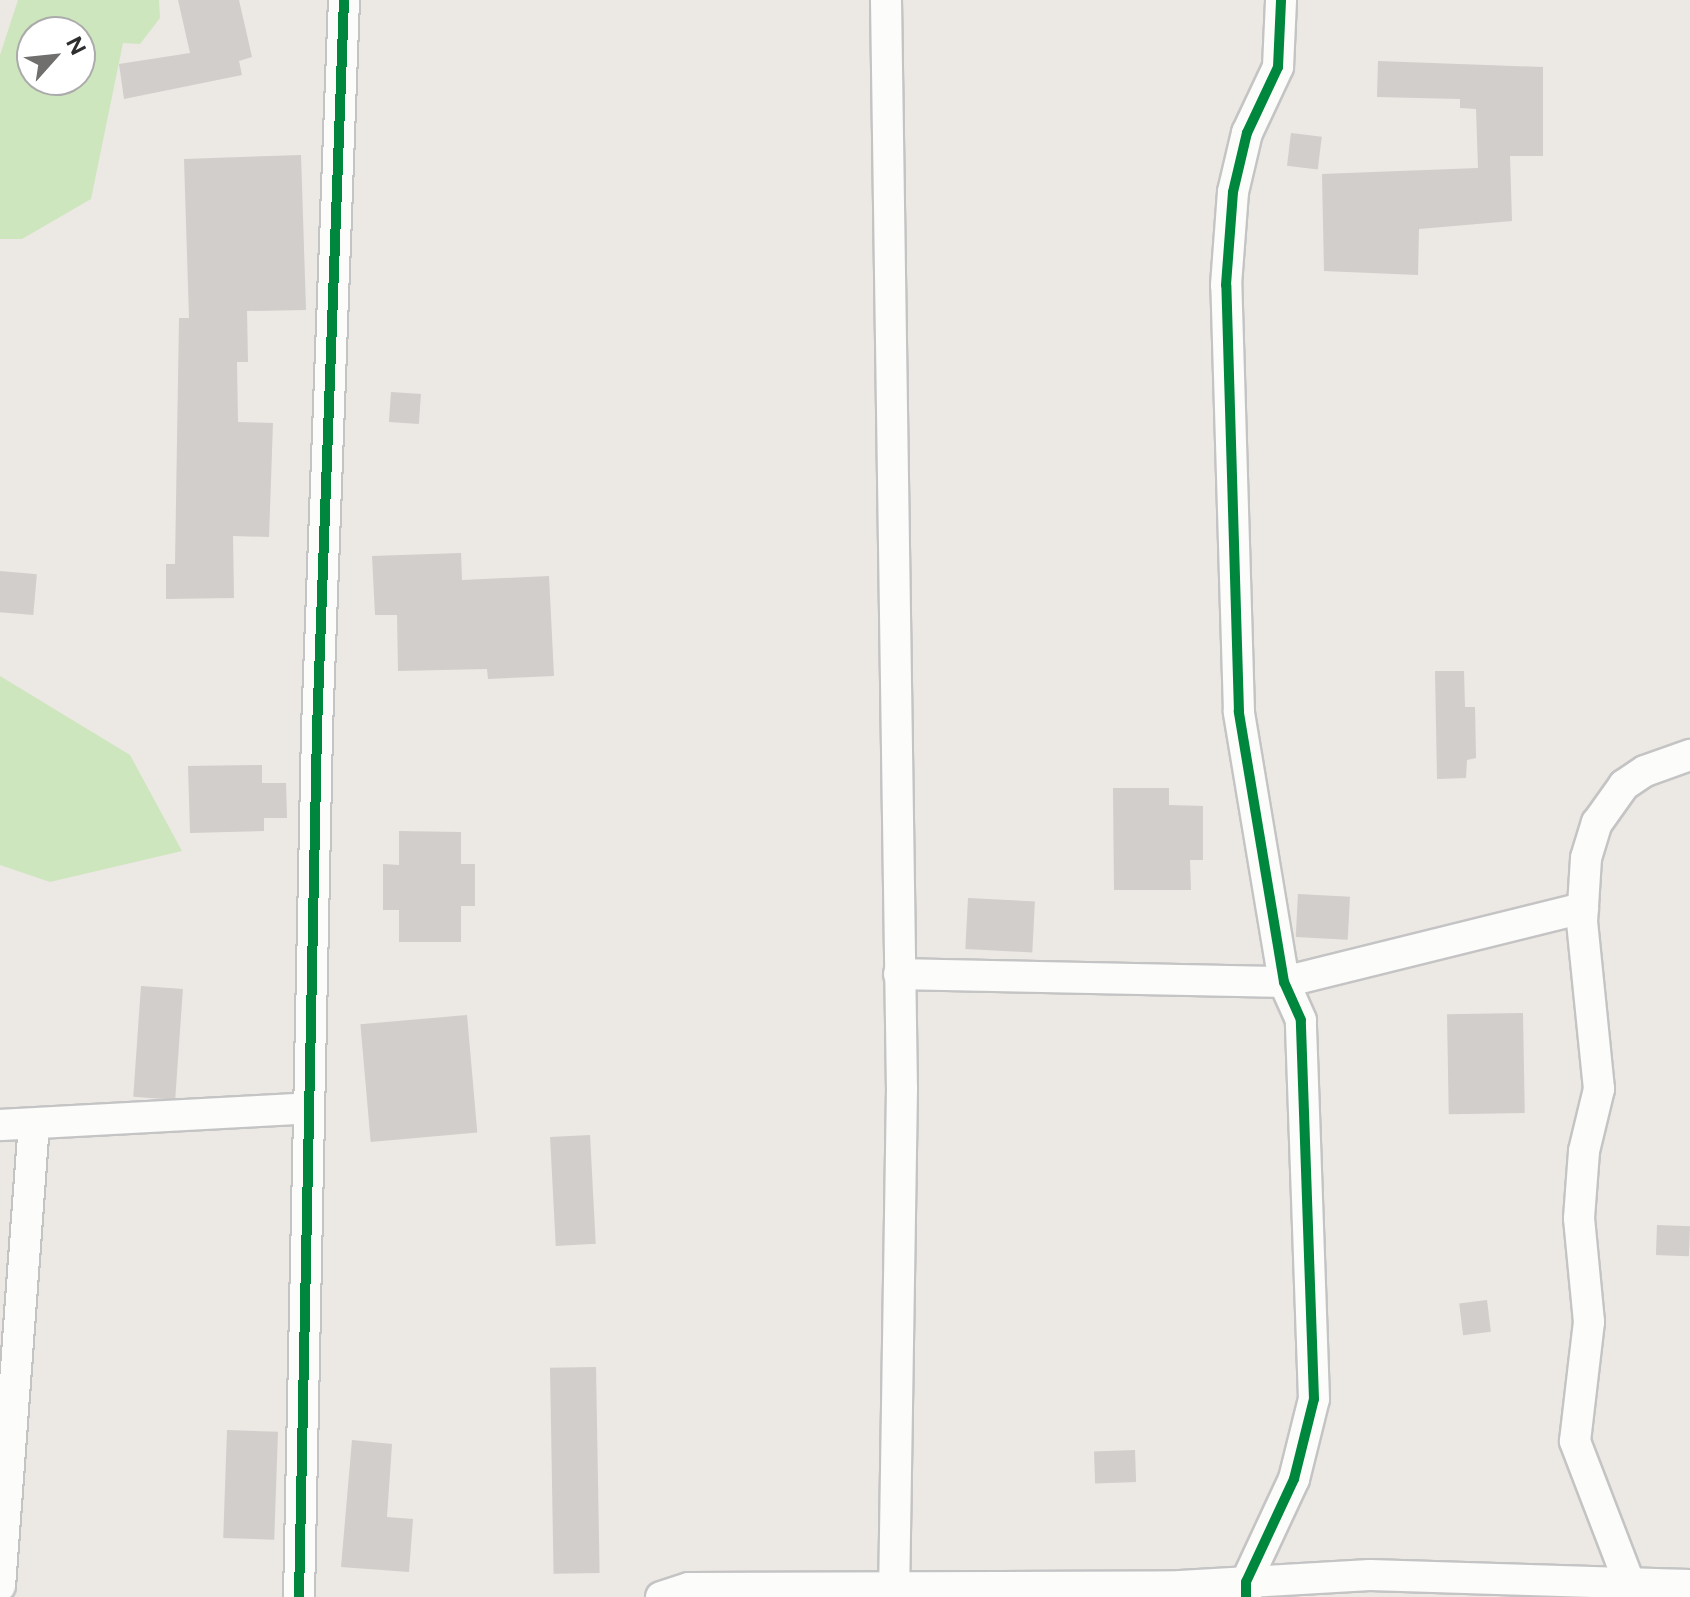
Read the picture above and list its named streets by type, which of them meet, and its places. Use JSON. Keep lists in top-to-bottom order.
{
  "north": "top right"
}
